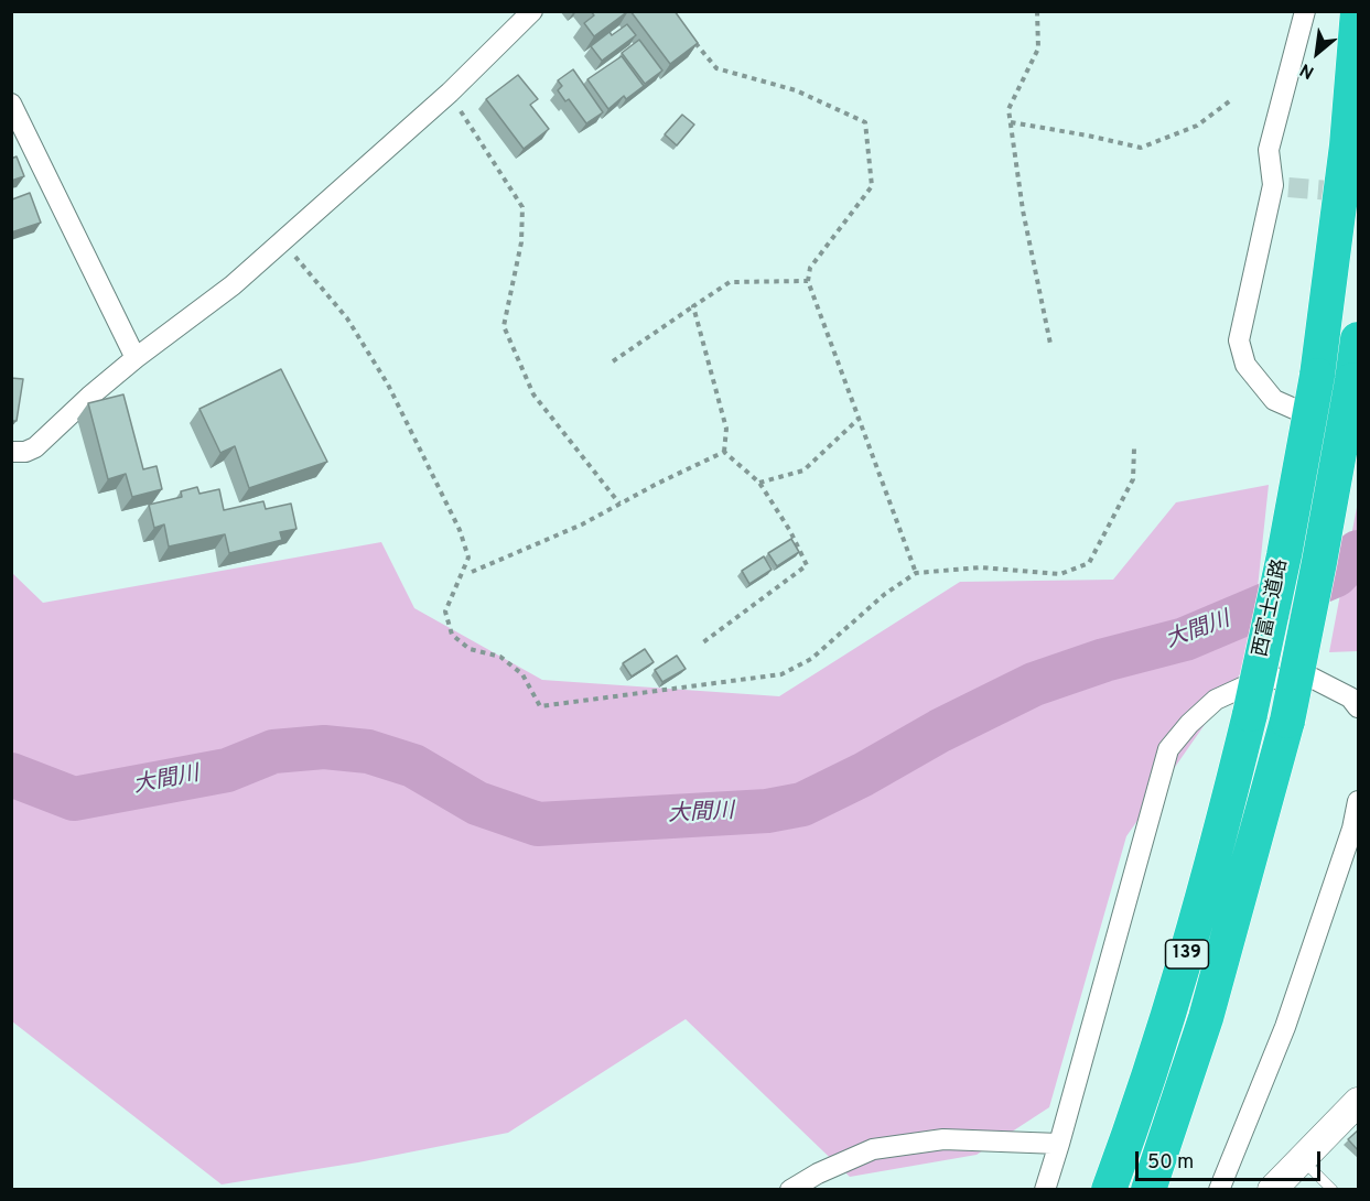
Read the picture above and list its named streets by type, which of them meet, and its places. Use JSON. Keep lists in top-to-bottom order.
{
  "streets": {
    "highway": ["西富士道路", "139"]
  },
  "water": ["大間川"],
  "scale_bar": "50 m",
  "north": "bottom left"
}
